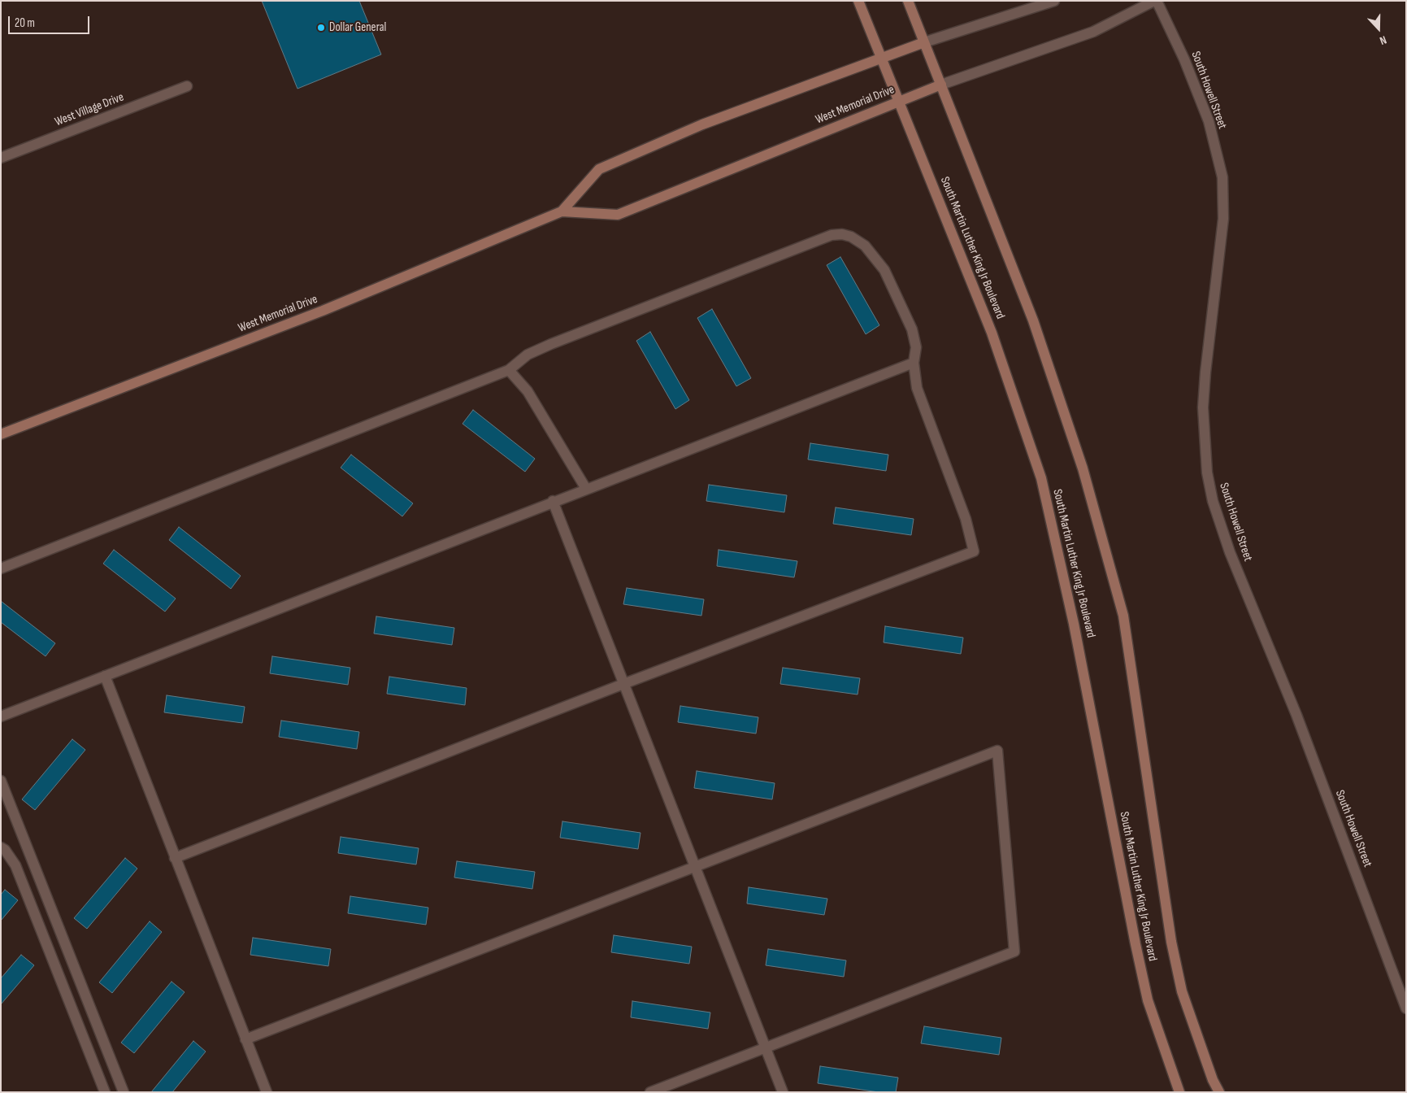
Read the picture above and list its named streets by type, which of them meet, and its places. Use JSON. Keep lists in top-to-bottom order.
{
  "streets": {
    "main road": ["West Memorial Drive", "South Martin Luther King Jr Boulevard"],
    "street": ["South Howell Street", "West Village Drive"]
  },
  "crossings": [
    ["South Howell Street", "West Memorial Drive"],
    ["West Memorial Drive", "South Martin Luther King Jr Boulevard"]
  ],
  "places": ["Dollar General"],
  "scale_bar": "20 m",
  "north": "bottom"
}
